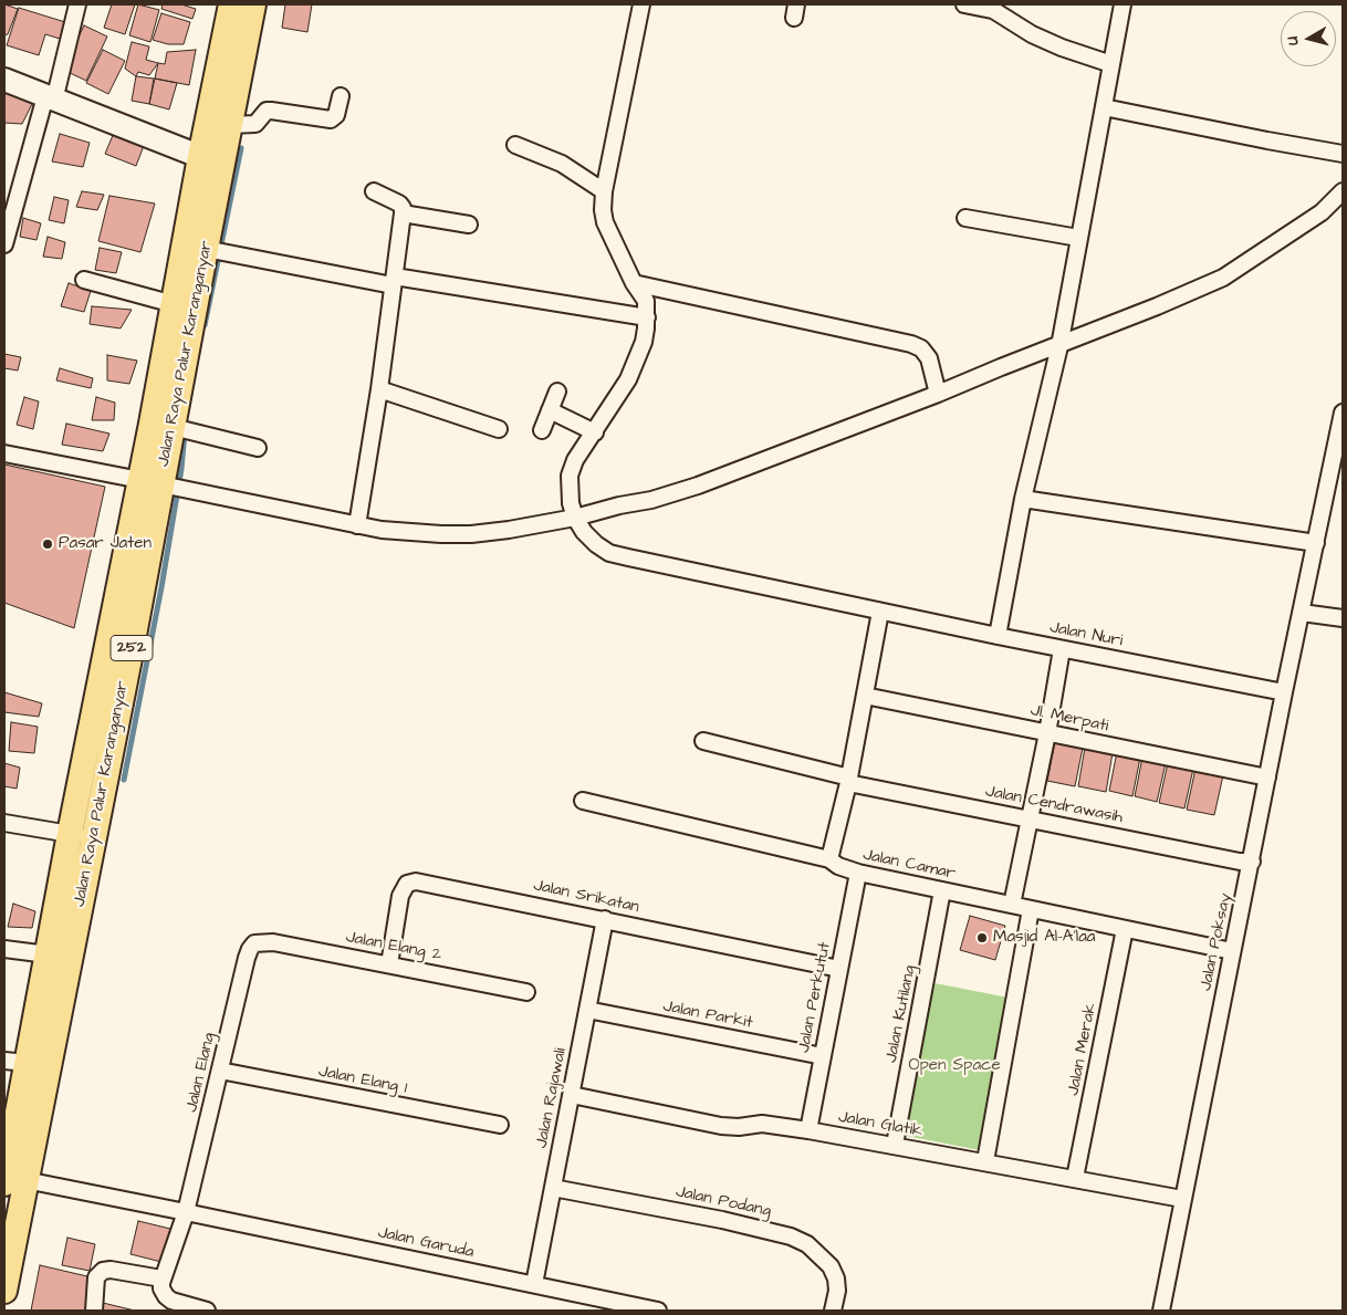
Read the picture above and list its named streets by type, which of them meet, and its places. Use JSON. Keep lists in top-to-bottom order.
{
  "streets": {
    "main road": ["Jalan Raya Palur Karanganyar", "252"],
    "street": [
      "Jalan Nuri",
      "Jl. Merpati",
      "Jalan Cendrawasih",
      "Jalan Camar",
      "Jalan Srikatan",
      "Jalan Poksay",
      "Jalan Elang 2",
      "Jalan Perkutut",
      "Jalan Kutilang",
      "Jalan Parkit",
      "Jalan Merak",
      "Jalan Elang",
      "Jalan Elang 1",
      "Jalan Rajawali",
      "Jalan Glatik",
      "Jalan Podang",
      "Jalan Garuda"
    ]
  },
  "crossings": [
    ["Jalan Raya Palur Karanganyar", "Jalan Garuda"],
    ["Jalan Nuri", "Jalan Poksay"],
    ["Jl. Merpati", "Jalan Poksay"],
    ["Jalan Cendrawasih", "Jalan Poksay"],
    ["Jalan Camar", "Jalan Poksay"],
    ["Jalan Camar", "Jalan Perkutut"],
    ["Jalan Camar", "Jalan Kutilang"],
    ["Jalan Camar", "Jalan Merak"],
    ["Jalan Srikatan", "Jalan Elang 2"],
    ["Jalan Srikatan", "Jalan Perkutut"],
    ["Jalan Srikatan", "Jalan Rajawali"],
    ["Jalan Poksay", "Jalan Glatik"],
    ["Jalan Elang 2", "Jalan Elang"],
    ["Jalan Perkutut", "Jalan Parkit"],
    ["Jalan Perkutut", "Jalan Glatik"],
    ["Jalan Kutilang", "Jalan Glatik"],
    ["Jalan Parkit", "Jalan Rajawali"],
    ["Jalan Merak", "Jalan Glatik"],
    ["Jalan Elang", "Jalan Elang 1"],
    ["Jalan Elang", "Jalan Garuda"],
    ["Jalan Rajawali", "Jalan Glatik"],
    ["Jalan Rajawali", "Jalan Podang"],
    ["Jalan Rajawali", "Jalan Garuda"]
  ],
  "parks": ["Open Space"],
  "places": ["Pasar Jaten", "Masjid Al-A'laa"],
  "north": "left"
}
